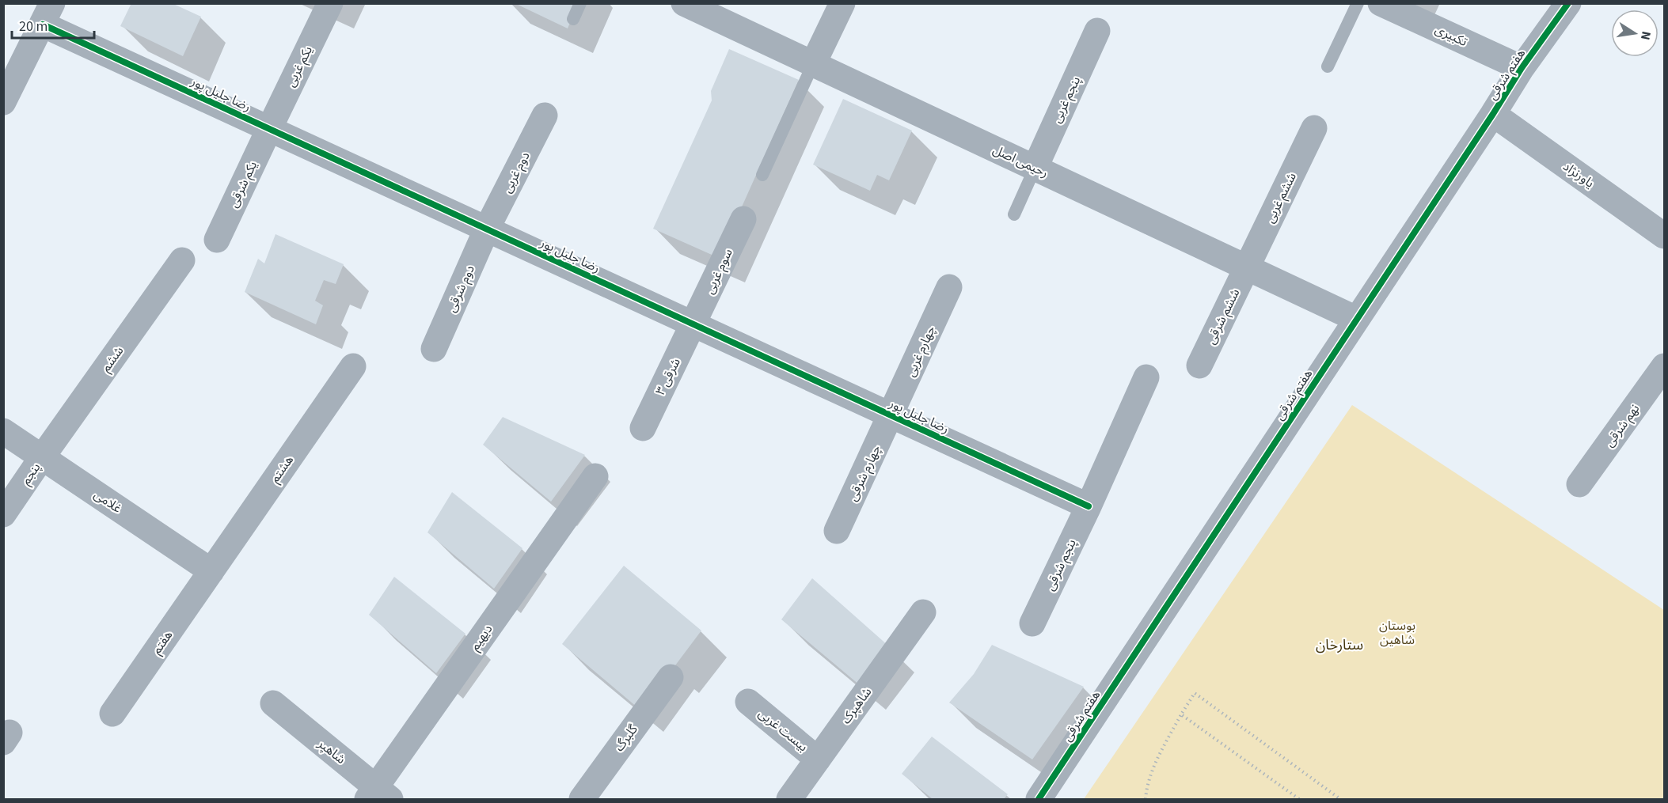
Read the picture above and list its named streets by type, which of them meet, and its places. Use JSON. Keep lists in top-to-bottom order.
{
  "streets": {
    "street": [
      "تکبیری",
      "یکم غربی",
      "هفتم شرقی",
      "رضا جلیل پور",
      "پنجم غربی",
      "رحیمی اصل",
      "دوم غربی",
      "یاورنژاد",
      "یکم شرقی",
      "ششم غربی",
      "سوم غربی",
      "دوم شرقی",
      "ششم شرقی",
      "چهارم غربی",
      "ششم",
      "۳ شرقی",
      "نهم شرقی",
      "هشتم",
      "چهارم شرقی",
      "پنجم",
      "غلامی",
      "پنجم شرقی",
      "دیهیم",
      "هفتم",
      "شاهپرک",
      "بیست غربی",
      "گلبرگ",
      "شاهپر"
    ]
  },
  "crossings": [
    ["تکبیری", "هفتم شرقی"],
    ["یکم غربی", "رضا جلیل پور"],
    ["یکم غربی", "یکم شرقی"],
    ["هفتم شرقی", "رحیمی اصل"],
    ["هفتم شرقی", "یاورنژاد"],
    ["رضا جلیل پور", "دوم غربی"],
    ["رضا جلیل پور", "یکم شرقی"],
    ["رضا جلیل پور", "سوم غربی"],
    ["رضا جلیل پور", "دوم شرقی"],
    ["رضا جلیل پور", "چهارم غربی"],
    ["رضا جلیل پور", "۳ شرقی"],
    ["رضا جلیل پور", "چهارم شرقی"],
    ["رضا جلیل پور", "پنجم شرقی"],
    ["پنجم غربی", "رحیمی اصل"],
    ["رحیمی اصل", "ششم غربی"],
    ["رحیمی اصل", "ششم شرقی"],
    ["دوم غربی", "دوم شرقی"],
    ["ششم غربی", "ششم شرقی"],
    ["سوم غربی", "۳ شرقی"],
    ["چهارم غربی", "چهارم شرقی"],
    ["ششم", "پنجم"],
    ["ششم", "غلامی"],
    ["هشتم", "غلامی"],
    ["هشتم", "هفتم"],
    ["پنجم", "غلامی"],
    ["غلامی", "هفتم"],
    ["دیهیم", "شاهپر"],
    ["شاهپرک", "بیست غربی"]
  ],
  "districts": ["ستارخان"],
  "parks": ["بوستان شاهین"],
  "scale_bar": "20 m",
  "north": "right"
}
